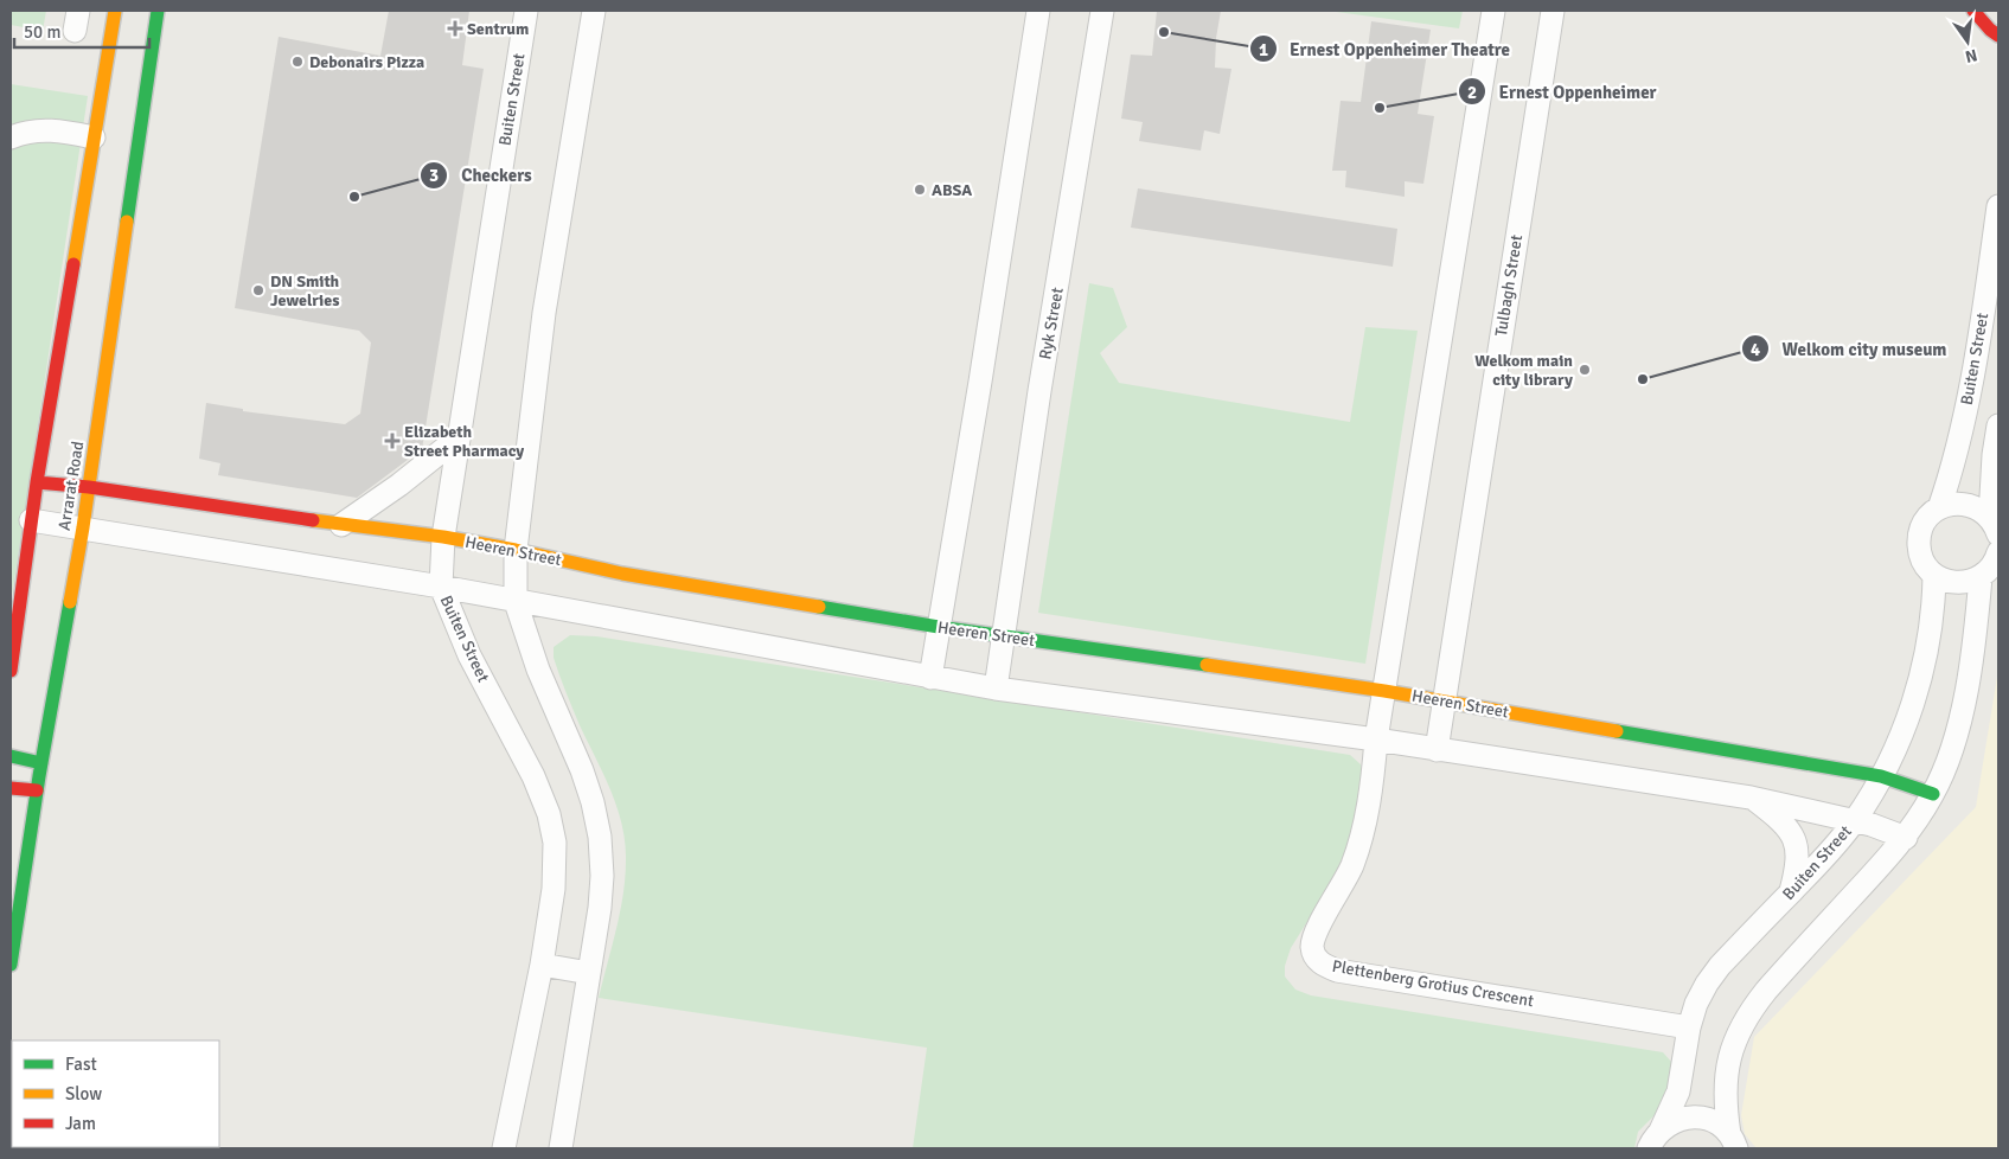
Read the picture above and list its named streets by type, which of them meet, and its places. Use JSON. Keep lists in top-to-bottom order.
{
  "streets": {
    "street": [
      "Buiten Street",
      "Tulbagh Street",
      "Ryk Street",
      "Arrarat Road",
      "Heeren Street",
      "Plettenberg Grotius Crescent"
    ]
  },
  "crossings": [
    ["Buiten Street", "Heeren Street"],
    ["Buiten Street", "Plettenberg Grotius Crescent"],
    ["Tulbagh Street", "Heeren Street"],
    ["Ryk Street", "Heeren Street"],
    ["Arrarat Road", "Heeren Street"],
    ["Heeren Street", "Plettenberg Grotius Crescent"]
  ],
  "places": {
    "health": ["Sentrum", "Elizabeth Street Pharmacy"],
    "other": [
      "Ernest Oppenheimer Theatre",
      "Debonairs Pizza",
      "Ernest Oppenheimer",
      "ABSA",
      "Checkers",
      "DN Smith Jewelries",
      "Welkom main city library",
      "Welkom city museum"
    ]
  },
  "legend": ["Fast", "Slow", "Jam"],
  "scale_bar": "50 m",
  "north": "bottom"
}
